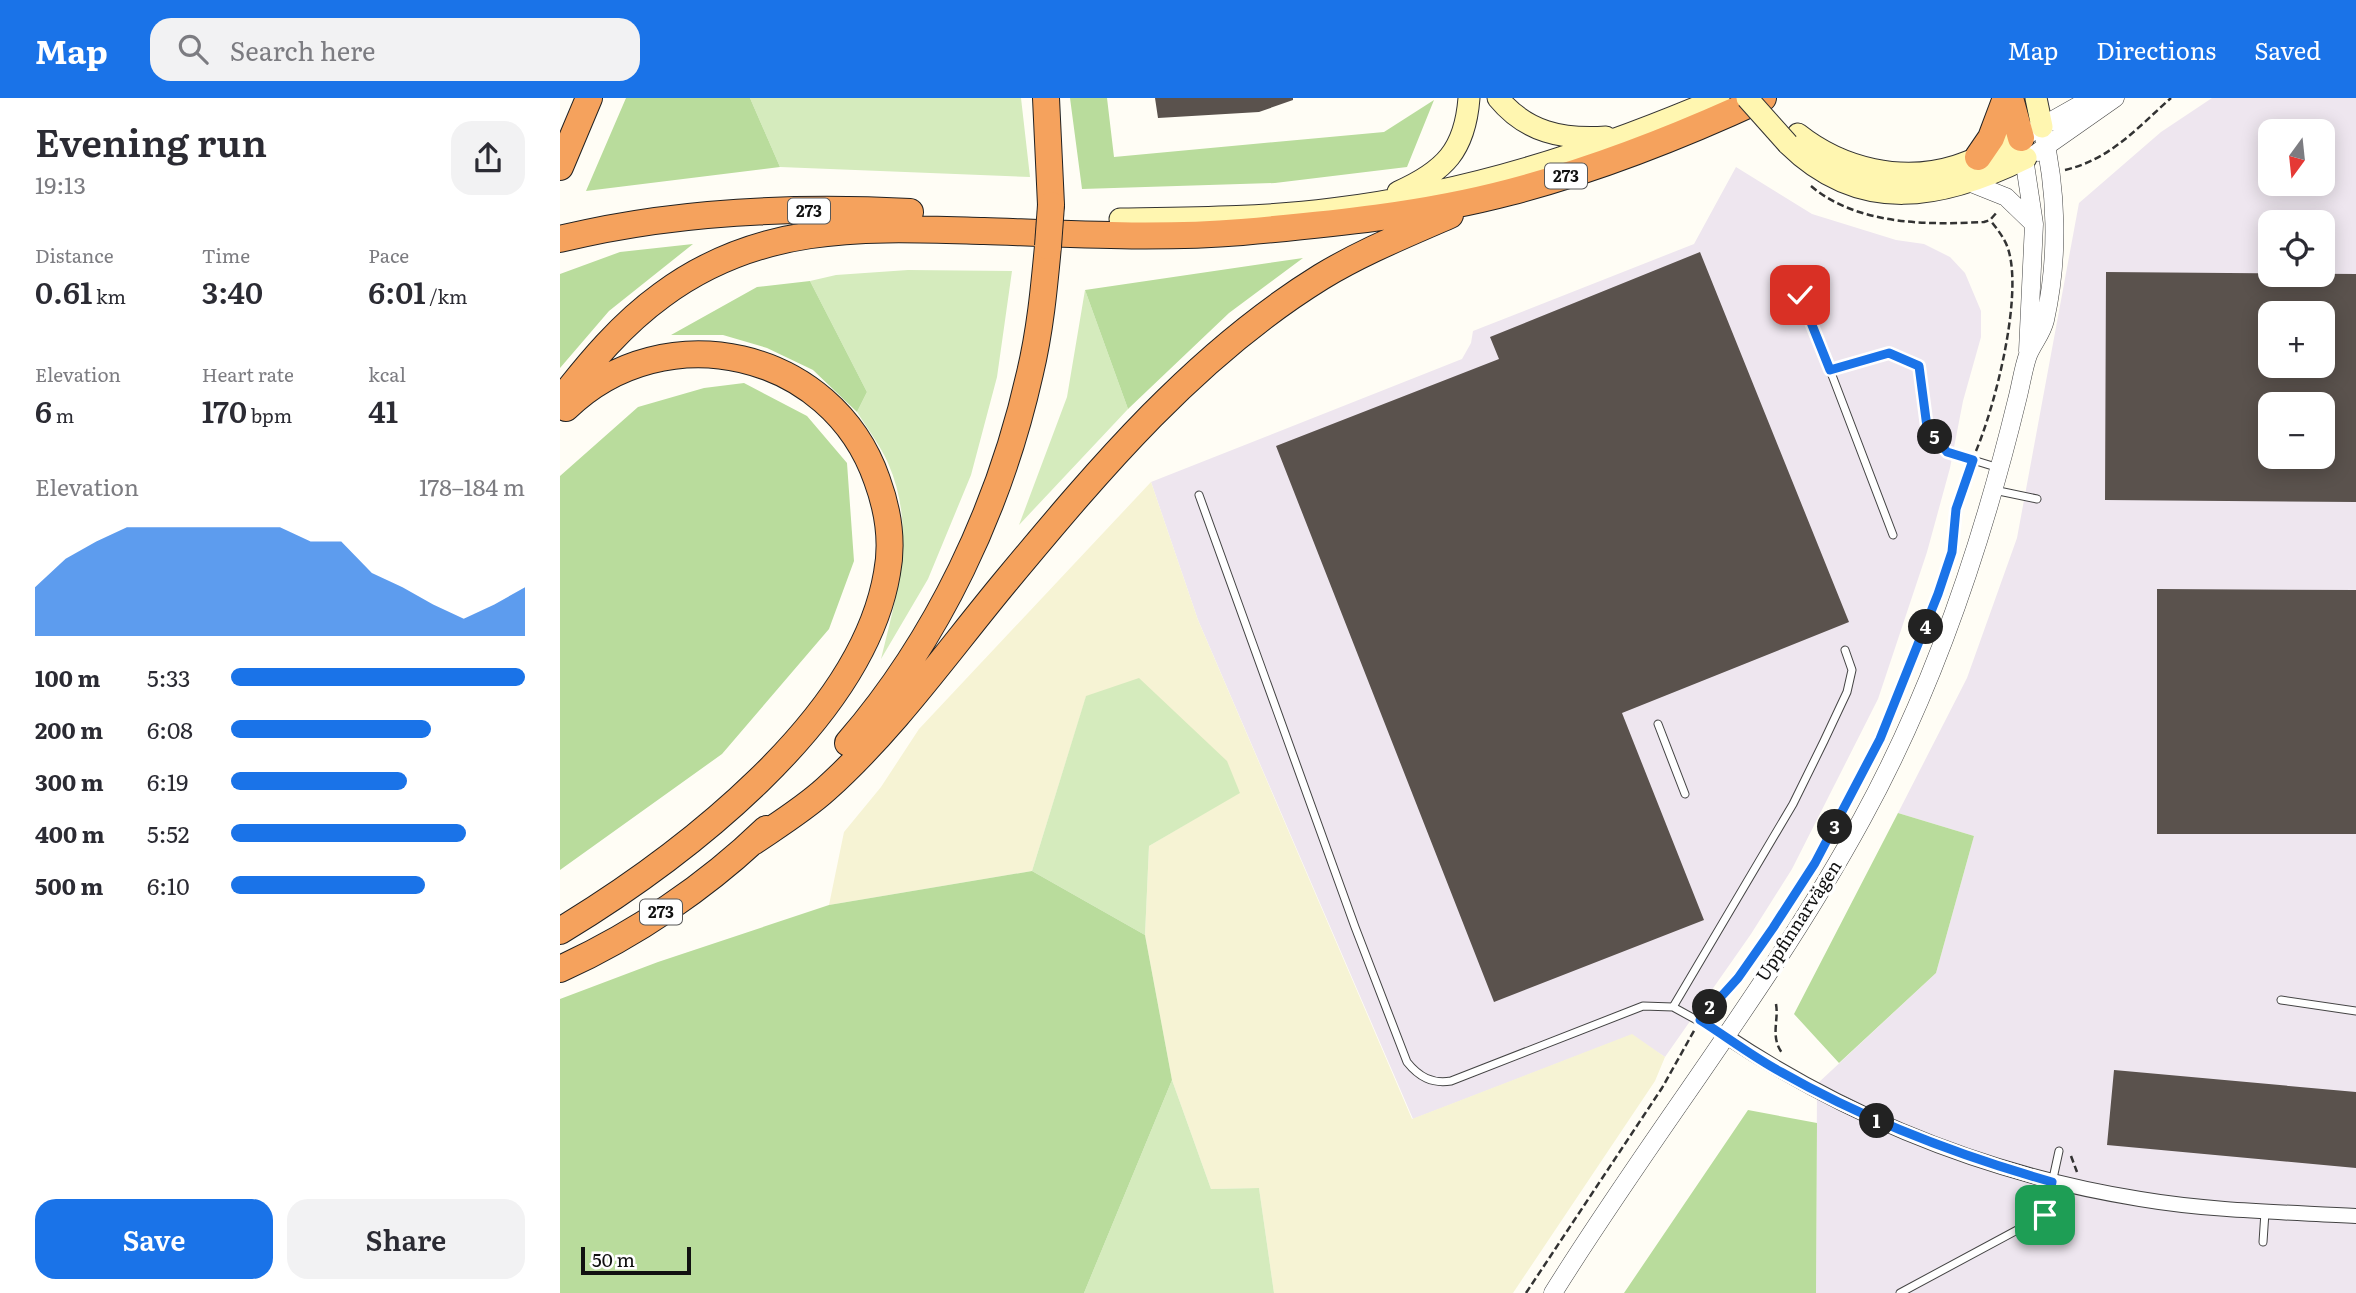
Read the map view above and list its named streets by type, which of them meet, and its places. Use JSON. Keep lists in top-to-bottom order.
{
  "streets": {
    "highway": ["273"],
    "street": ["Uppfinnarvägen"]
  },
  "scale_bar": "50 m",
  "north": "bottom",
  "page": {
    "header": "Map",
    "search": "Search here",
    "nav": ["Map", "Directions", "Saved"],
    "heading": ["Evening run", "19:13"],
    "map_buttons": ["+", "−"],
    "stats": [
      ["Distance", "0.61 km"],
      ["Time", "3:40"],
      ["Pace", "6:01 /km"],
      ["Elevation", "6 m"],
      ["Heart rate", "170 bpm"],
      ["kcal", "41"]
    ],
    "pins": [
      "5",
      "4",
      "3",
      "2",
      "1"
    ],
    "chart": ["Elevation", "178–184 m"],
    "list": [
      {
        "name": "100 m",
        "note": "5:33"
      },
      {
        "name": "200 m",
        "note": "6:08"
      },
      {
        "name": "300 m",
        "note": "6:19"
      },
      {
        "name": "400 m",
        "note": "5:52"
      },
      {
        "name": "500 m",
        "note": "6:10"
      }
    ],
    "buttons": ["Save", "Share"],
    "scale": "50 m"
  }
}
